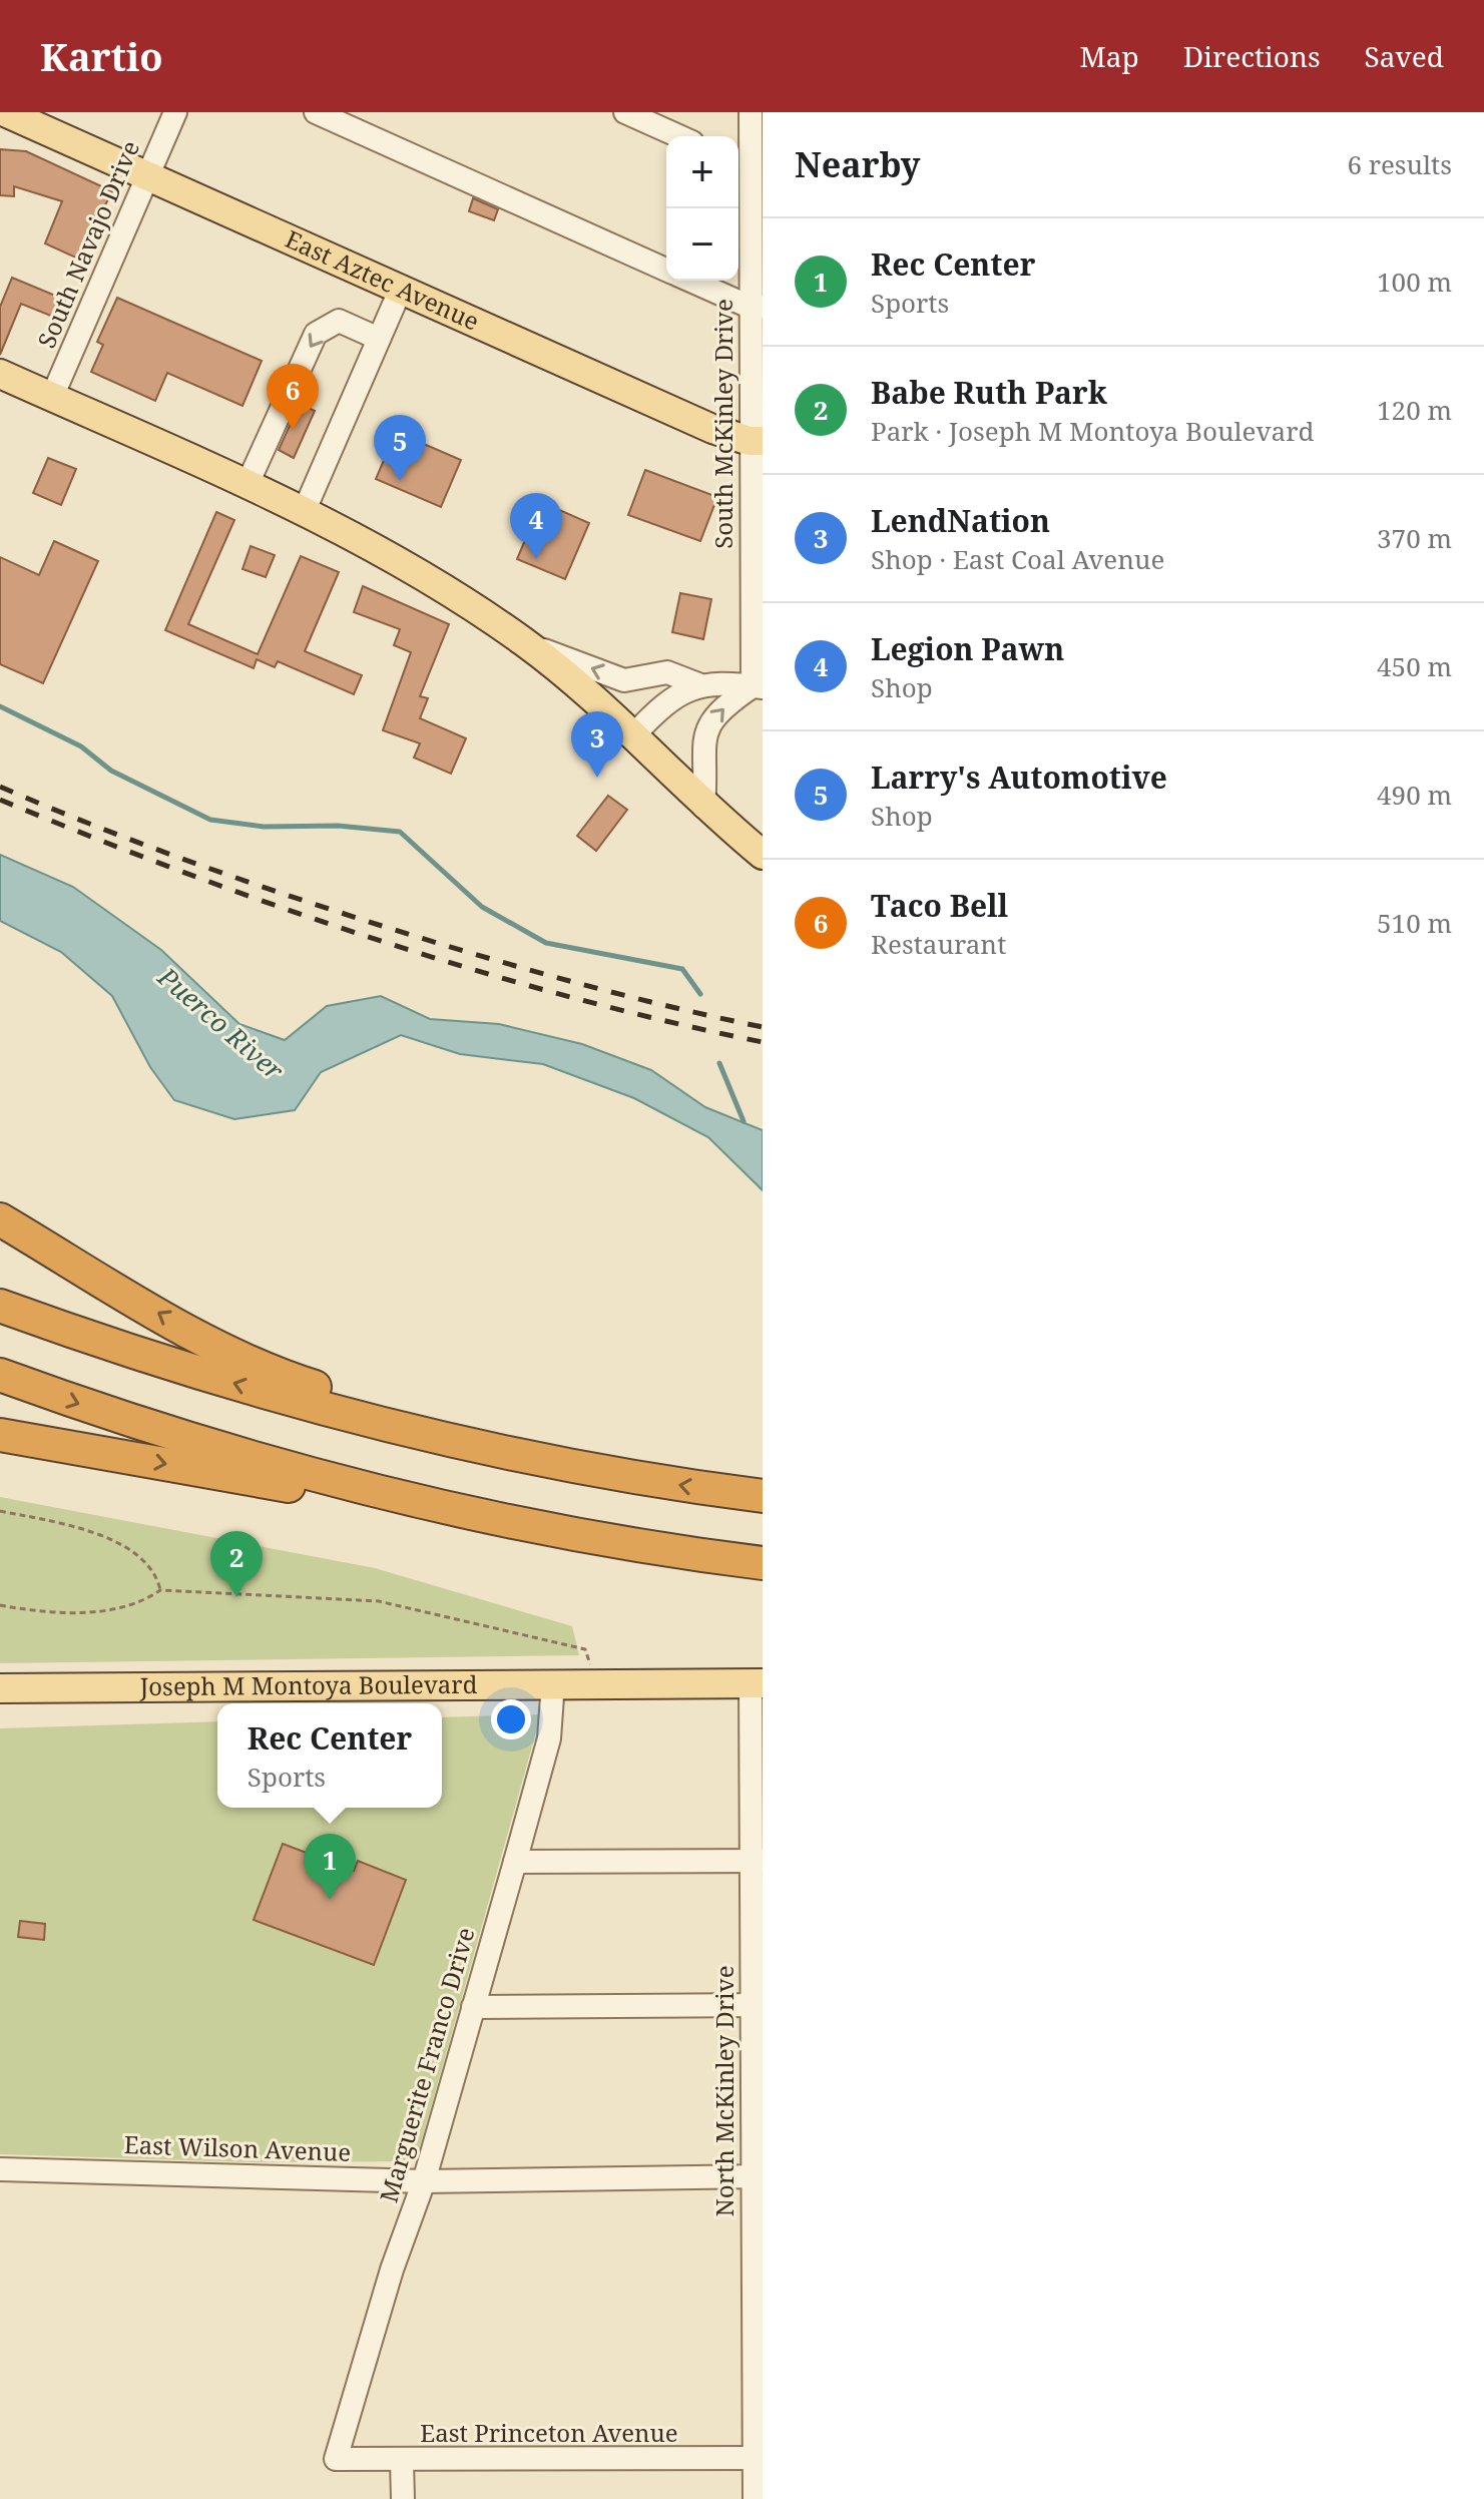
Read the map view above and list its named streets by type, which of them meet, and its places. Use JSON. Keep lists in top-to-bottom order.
{
  "streets": {
    "main road": ["East Aztec Avenue", "Joseph M Montoya Boulevard"],
    "street": [
      "South Navajo Drive",
      "South McKinley Drive",
      "Marguerite Franco Drive",
      "North McKinley Drive",
      "East Wilson Avenue",
      "East Princeton Avenue"
    ]
  },
  "crossings": [
    ["South Navajo Drive", "East Aztec Avenue"],
    ["East Aztec Avenue", "South McKinley Drive"],
    ["Joseph M Montoya Boulevard", "Marguerite Franco Drive"],
    ["Joseph M Montoya Boulevard", "North McKinley Drive"],
    ["Marguerite Franco Drive", "East Wilson Avenue"],
    ["Marguerite Franco Drive", "East Princeton Avenue"],
    ["North McKinley Drive", "East Wilson Avenue"],
    ["North McKinley Drive", "East Princeton Avenue"]
  ],
  "water": ["Puerco River"],
  "page": {
    "header": "Kartio",
    "nav": ["Map", "Directions", "Saved"],
    "heading": ["Nearby", "6 results"],
    "map_buttons": ["+", "−"],
    "list": [
      {
        "mark": "1",
        "name": "Rec Center",
        "note": "Sports",
        "value": "100 m"
      },
      {
        "mark": "2",
        "name": "Babe Ruth Park",
        "note": "Park · Joseph M Montoya Boulevard",
        "value": "120 m"
      },
      {
        "mark": "3",
        "name": "LendNation",
        "note": "Shop · East Coal Avenue",
        "value": "370 m"
      },
      {
        "mark": "4",
        "name": "Legion Pawn",
        "note": "Shop",
        "value": "450 m"
      },
      {
        "mark": "5",
        "name": "Larry's Automotive",
        "note": "Shop",
        "value": "490 m"
      },
      {
        "mark": "6",
        "name": "Taco Bell",
        "note": "Restaurant",
        "value": "510 m"
      }
    ],
    "pins": [
      "6",
      "5",
      "4",
      "3",
      "2",
      "1"
    ],
    "popup": ["Rec Center", "Sports"]
  }
}
